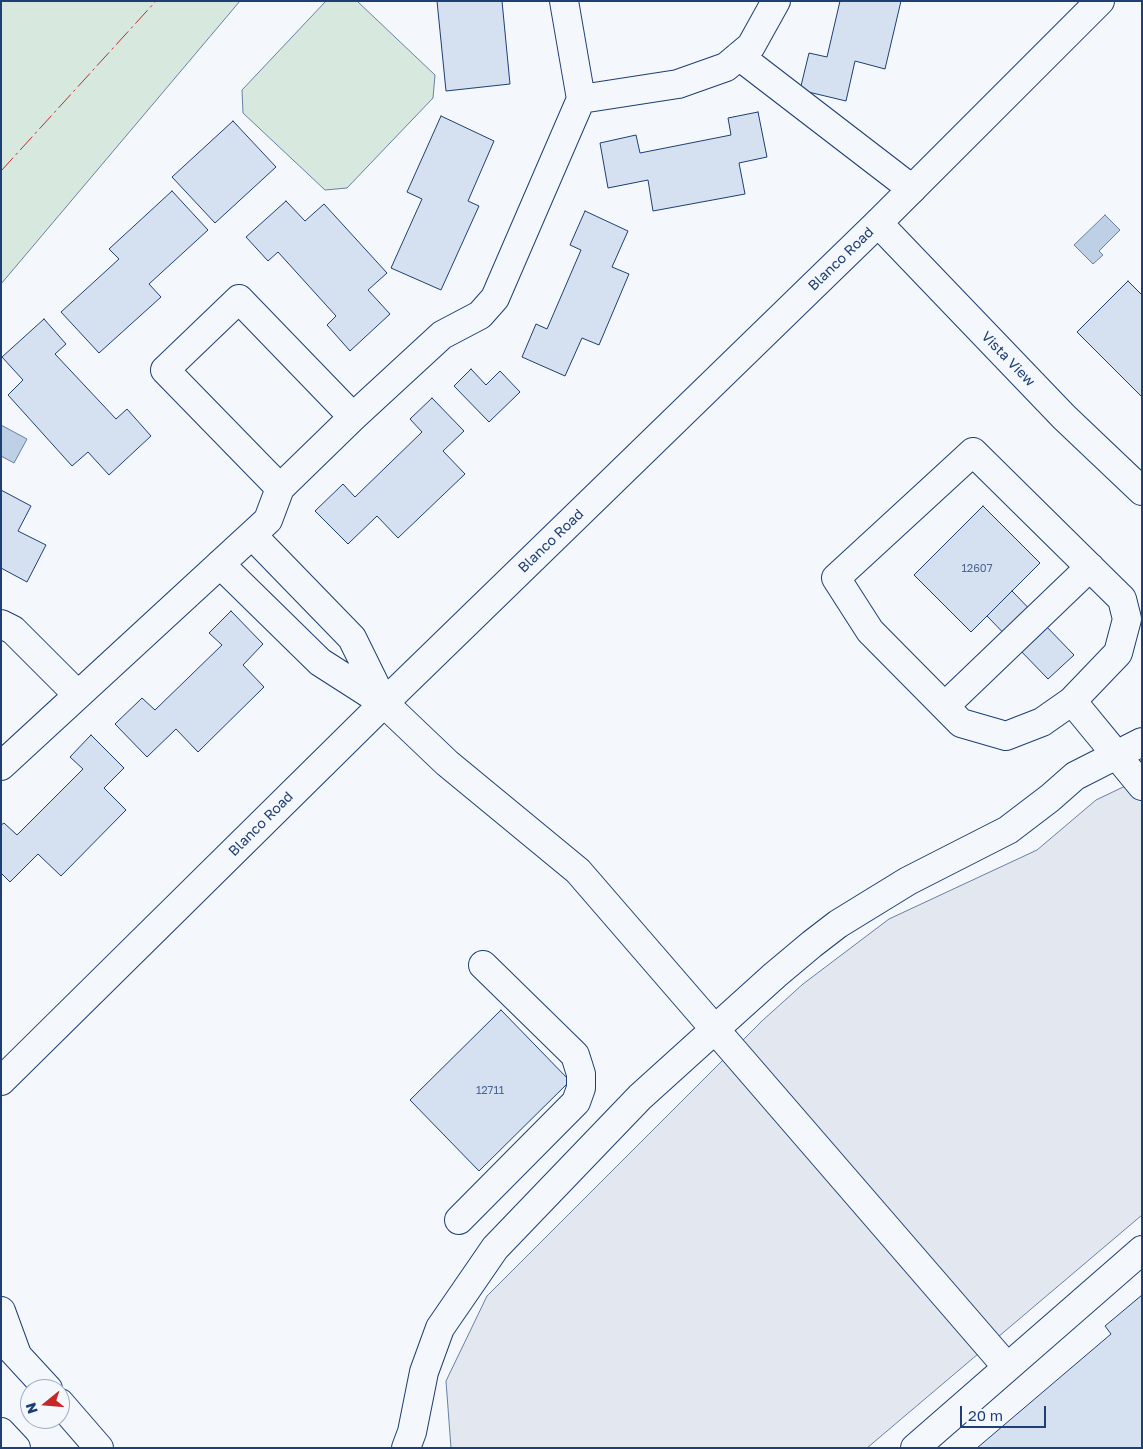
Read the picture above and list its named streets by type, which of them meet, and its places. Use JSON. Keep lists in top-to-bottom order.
{
  "streets": {
    "main road": ["Blanco Road", "Vista View"]
  },
  "crossings": [
    ["Blanco Road", "Vista View"]
  ],
  "house_numbers": ["12607", "12711"],
  "scale_bar": "20 m",
  "north": "left"
}
